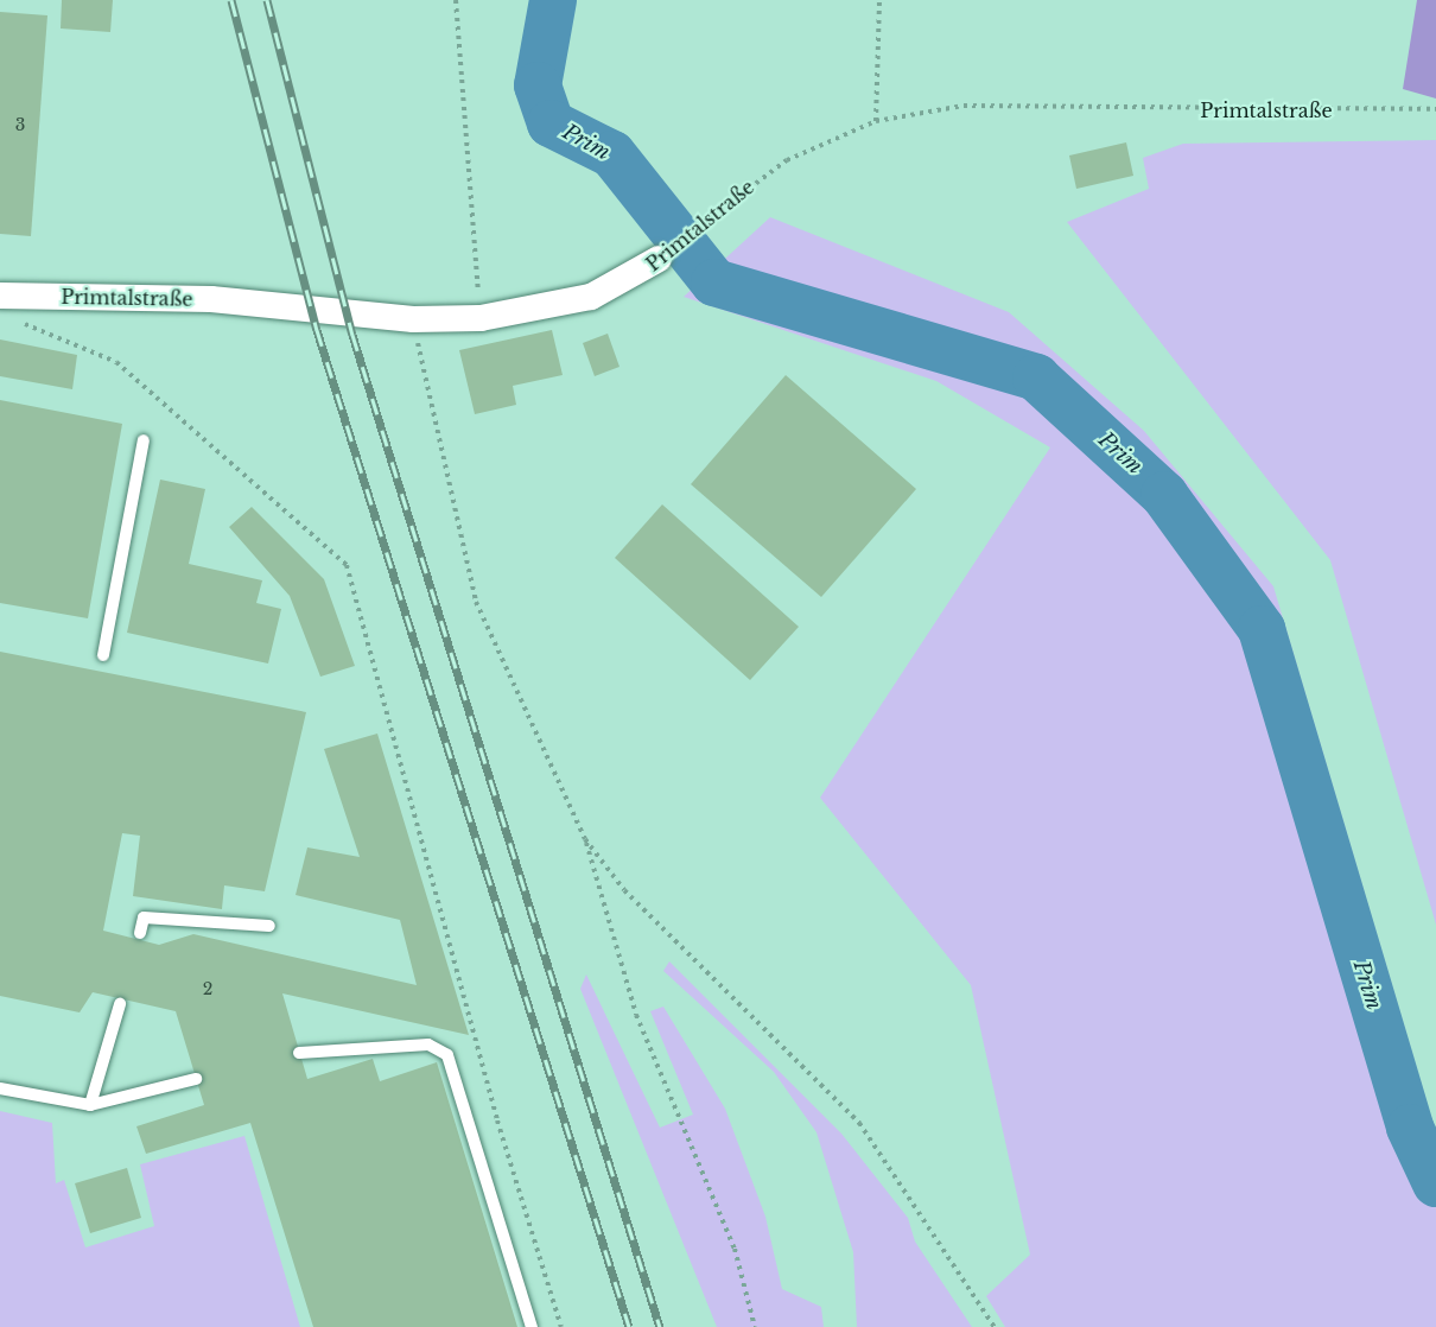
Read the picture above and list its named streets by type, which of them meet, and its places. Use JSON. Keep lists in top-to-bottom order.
{
  "streets": {
    "street": ["Primtalstraße"]
  },
  "water": ["Prim"],
  "house_numbers": ["3", "2"]
}
